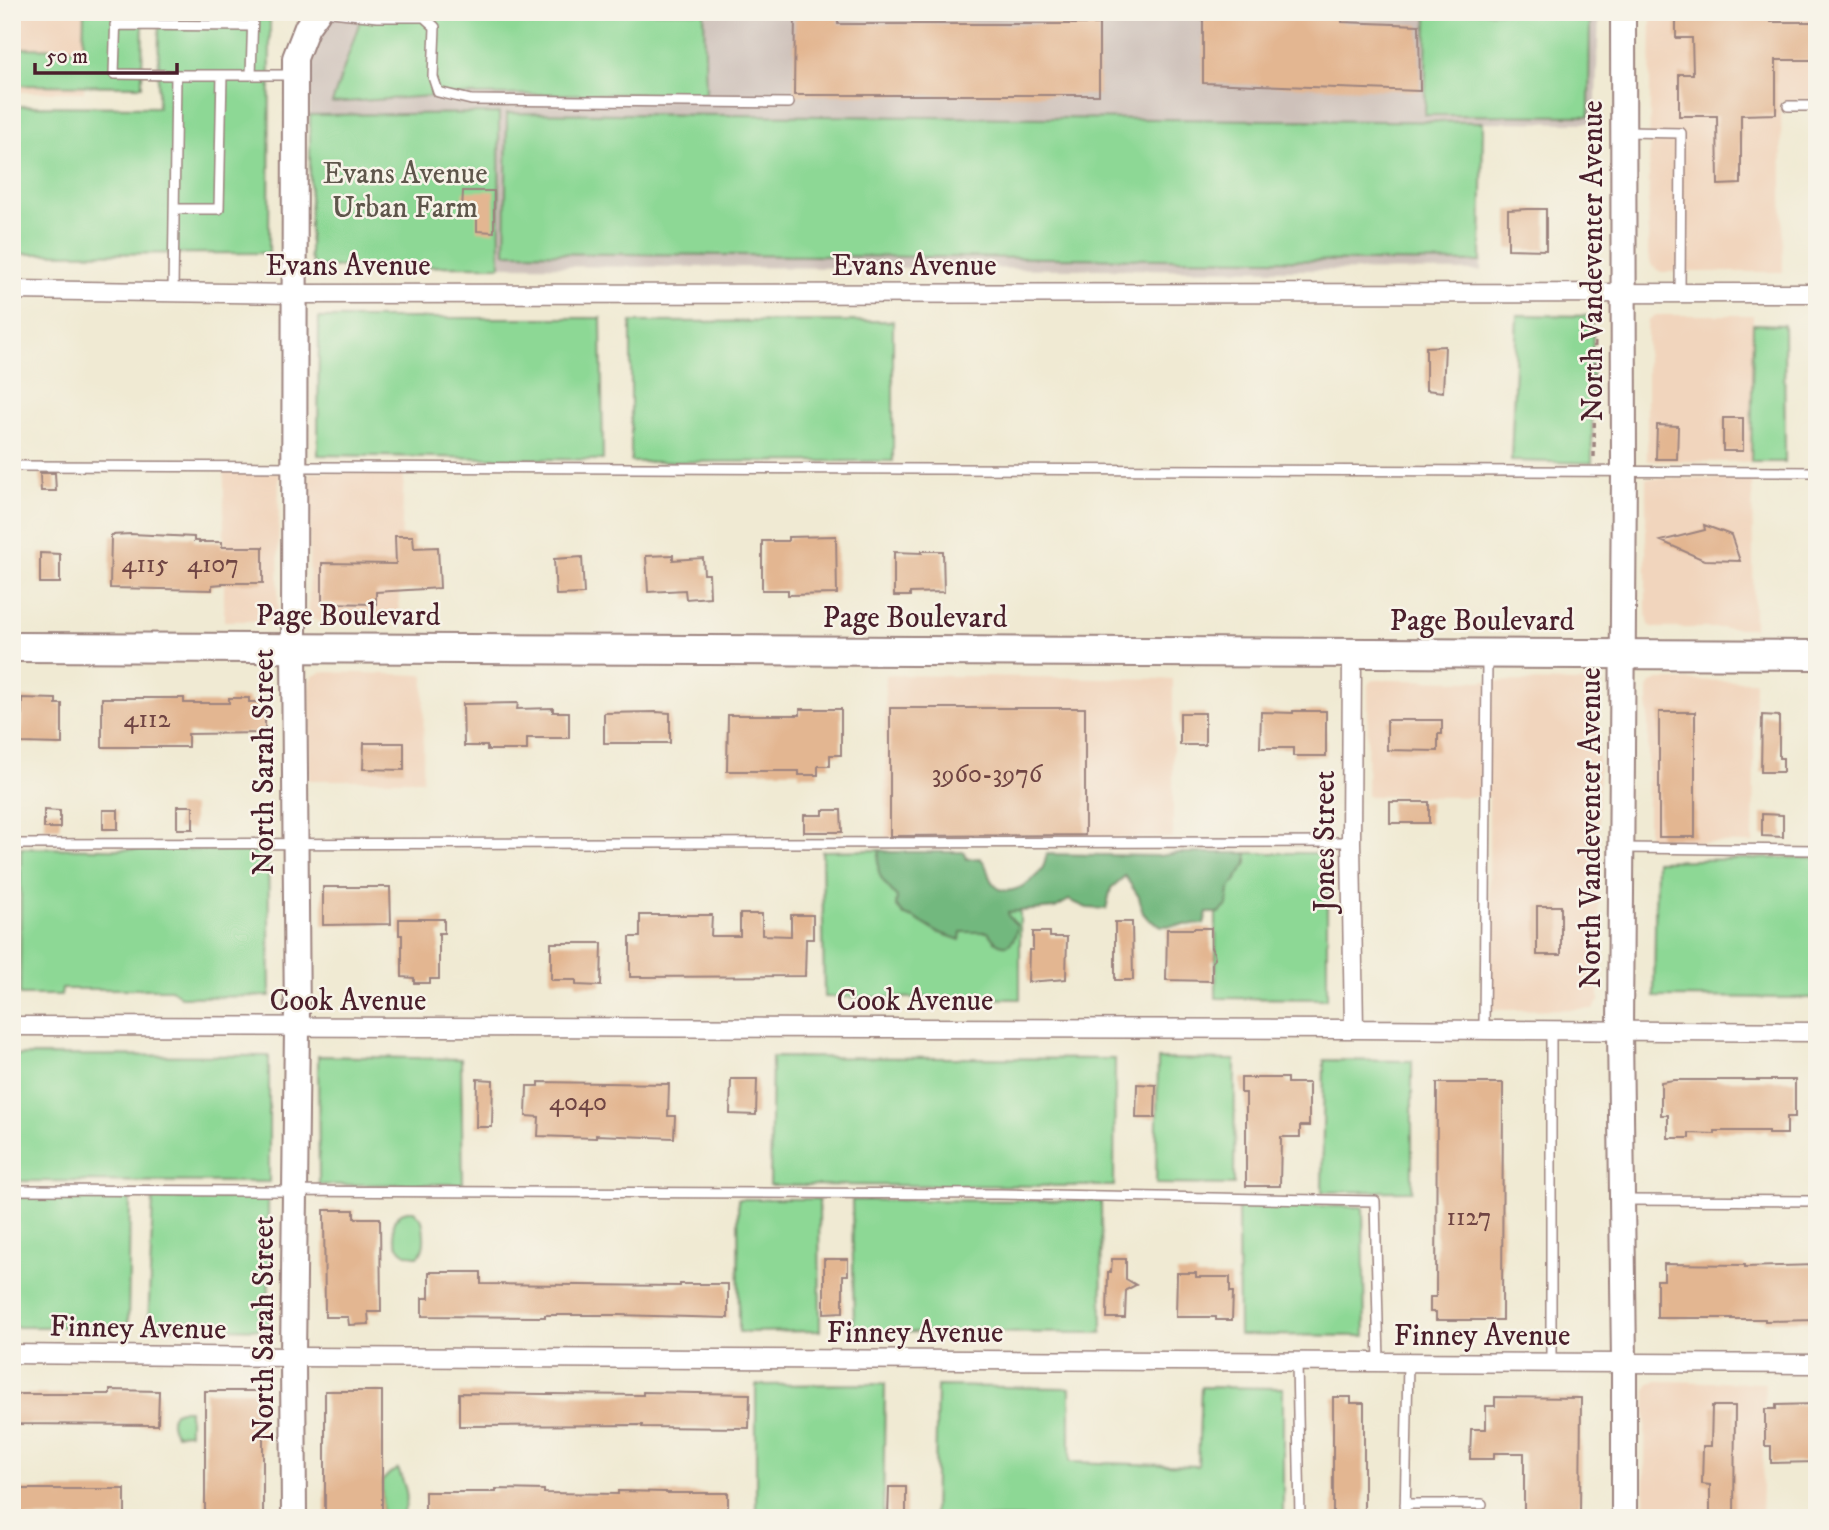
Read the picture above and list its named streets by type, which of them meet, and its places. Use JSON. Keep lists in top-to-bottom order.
{
  "streets": {
    "main road": ["Page Boulevard"],
    "street": [
      "North Vandeventer Avenue",
      "Evans Avenue",
      "North Sarah Street",
      "Jones Street",
      "Cook Avenue",
      "Finney Avenue"
    ]
  },
  "crossings": [
    ["North Vandeventer Avenue", "Evans Avenue"],
    ["North Vandeventer Avenue", "Page Boulevard"],
    ["North Vandeventer Avenue", "Cook Avenue"],
    ["North Vandeventer Avenue", "Finney Avenue"],
    ["Evans Avenue", "North Sarah Street"],
    ["Page Boulevard", "North Sarah Street"],
    ["Page Boulevard", "Jones Street"],
    ["North Sarah Street", "Cook Avenue"],
    ["North Sarah Street", "Finney Avenue"],
    ["Jones Street", "Cook Avenue"]
  ],
  "parks": ["Evans Avenue Urban Farm"],
  "house_numbers": [
    "4115",
    "4107",
    "4112",
    "3960-3976",
    "4040",
    "1127"
  ],
  "scale_bar": "50 m"
}
